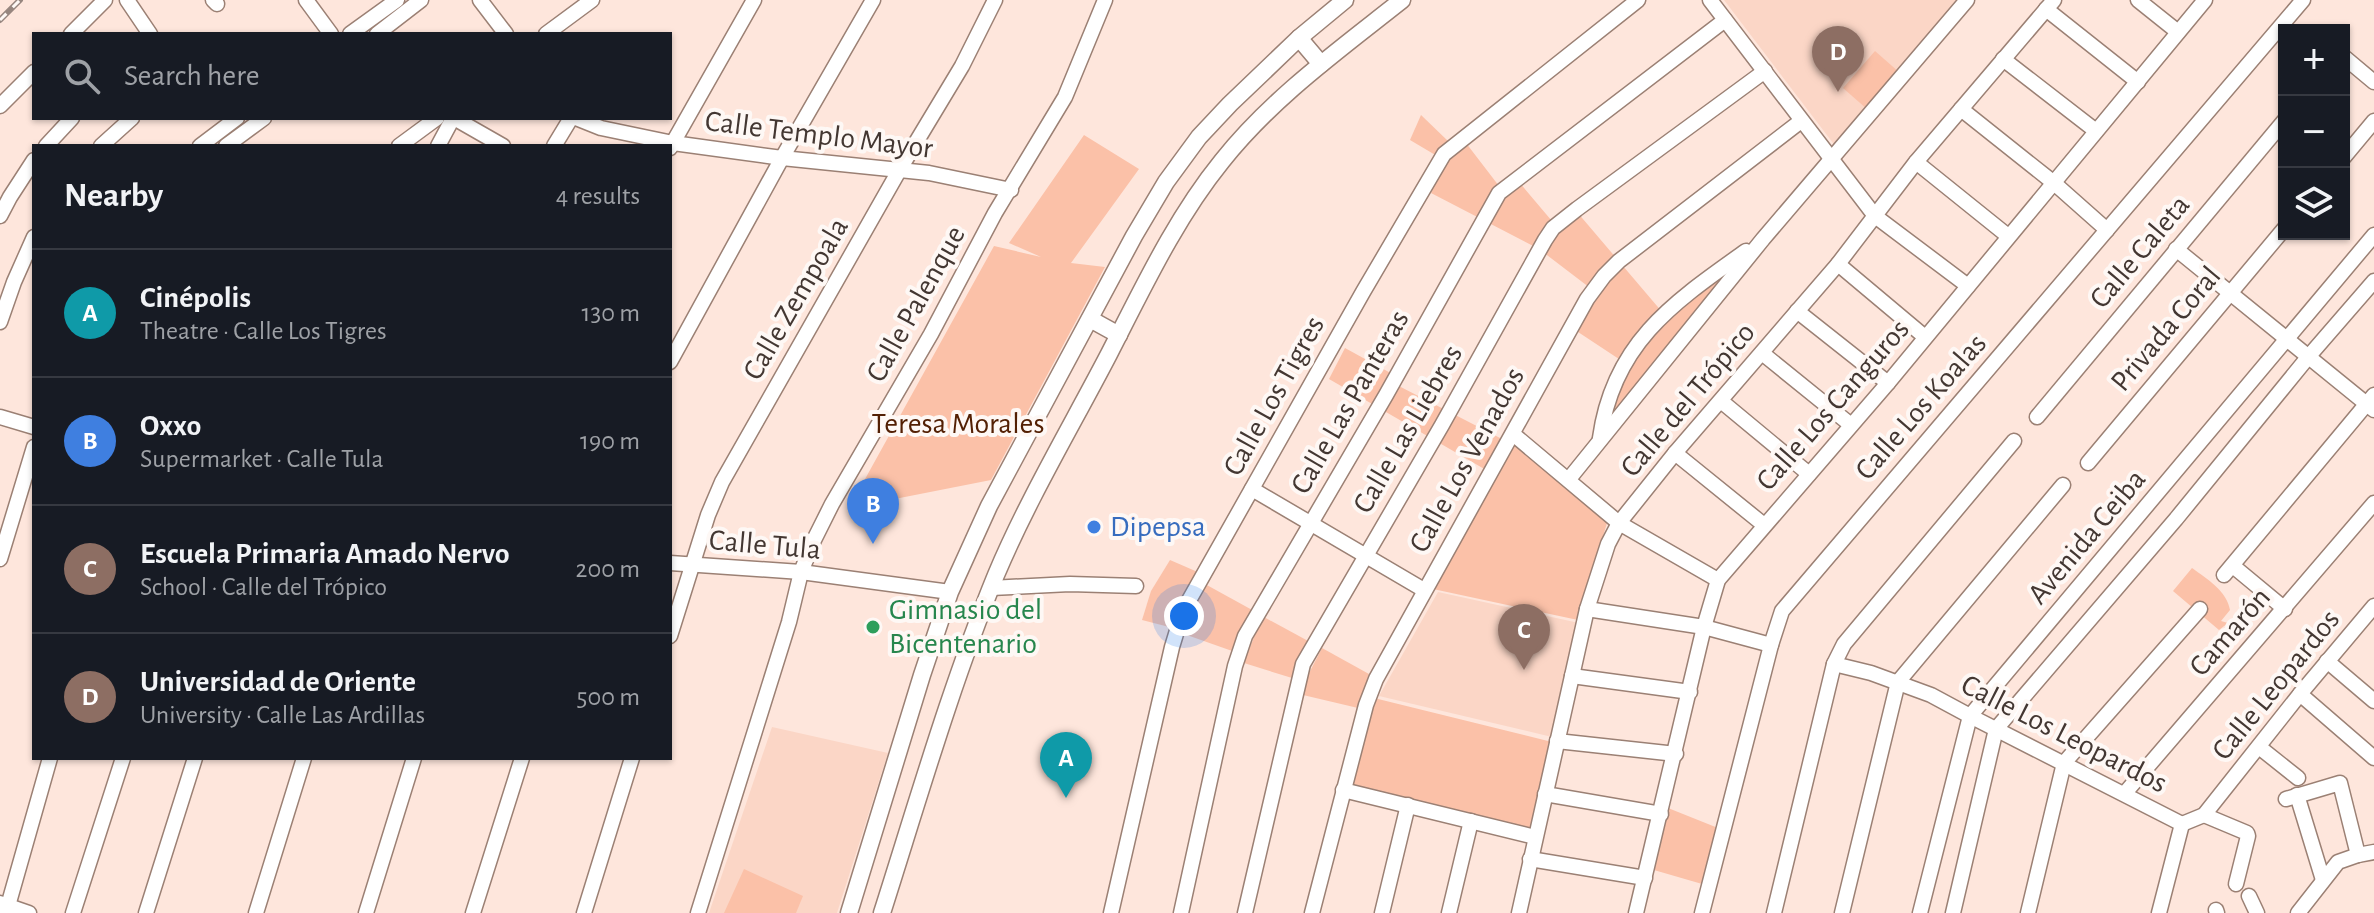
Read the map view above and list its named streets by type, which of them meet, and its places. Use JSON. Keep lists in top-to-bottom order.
{
  "streets": {
    "street": [
      "Calle Templo Mayor",
      "Calle Caleta",
      "Calle Zempoala",
      "Calle Palenque",
      "Privada Coral",
      "Calle Los Tigres",
      "Calle del Trópico",
      "Calle Las Panteras",
      "Calle Los Canguros",
      "Calle Los Koalas",
      "Calle Las Liebres",
      "Calle Los Venados",
      "Avenida Ceiba",
      "Calle Tula",
      "Camarón",
      "Calle Leopardos",
      "Calle Los Leopardos"
    ]
  },
  "crossings": [
    ["Calle Templo Mayor", "Calle Zempoala"],
    ["Calle Templo Mayor", "Calle Palenque"],
    ["Calle Zempoala", "Calle Tula"],
    ["Calle Palenque", "Calle Tula"],
    ["Avenida Ceiba", "Calle Los Leopardos"],
    ["Camarón", "Calle Los Leopardos"],
    ["Calle Leopardos", "Calle Los Leopardos"]
  ],
  "parks": ["Teresa Morales"],
  "places": ["Dipepsa", "Gimnasio del Bicentenario"],
  "page": {
    "map_buttons": ["+", "−"],
    "pins": [
      "D",
      "B",
      "C",
      "A"
    ],
    "search": "Search here",
    "heading": ["Nearby", "4 results"],
    "list": [
      {
        "mark": "A",
        "name": "Cinépolis",
        "note": "Theatre · Calle Los Tigres",
        "value": "130 m"
      },
      {
        "mark": "B",
        "name": "Oxxo",
        "note": "Supermarket · Calle Tula",
        "value": "190 m"
      },
      {
        "mark": "C",
        "name": "Escuela Primaria Amado Nervo",
        "note": "School · Calle del Trópico",
        "value": "200 m"
      },
      {
        "mark": "D",
        "name": "Universidad de Oriente",
        "note": "University · Calle Las Ardillas",
        "value": "500 m"
      }
    ]
  }
}
